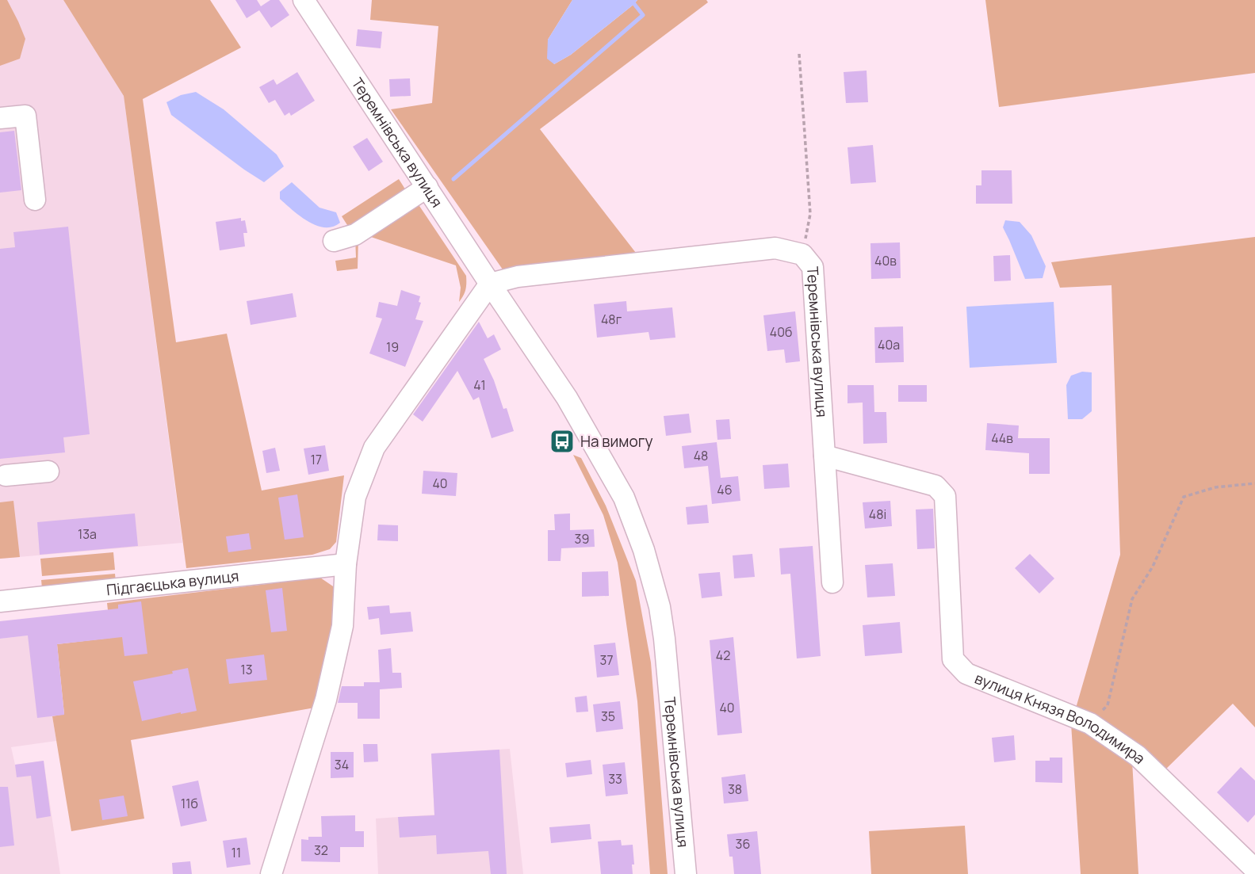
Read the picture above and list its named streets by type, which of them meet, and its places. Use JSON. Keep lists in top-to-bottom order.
{
  "streets": {
    "street": ["Теремнівська вулиця", "Підгаєцька вулиця", "вулиця Князя Володимира"]
  },
  "crossings": [
    ["Теремнівська вулиця", "вулиця Князя Володимира"]
  ],
  "places": {
    "bus stop": ["На вимогу"]
  },
  "house_numbers": [
    "40в",
    "48г",
    "40б",
    "40а",
    "19",
    "41",
    "44в",
    "48",
    "17",
    "40",
    "46",
    "48і",
    "13а",
    "39",
    "42",
    "37",
    "13",
    "40",
    "35",
    "34",
    "33",
    "38",
    "11б",
    "36",
    "32",
    "11"
  ]
}
